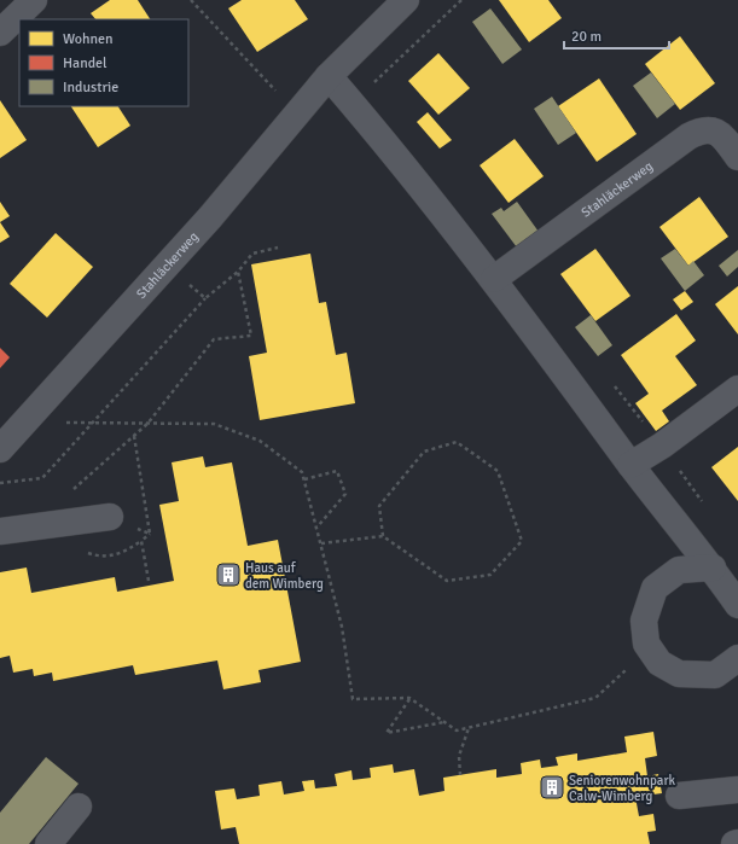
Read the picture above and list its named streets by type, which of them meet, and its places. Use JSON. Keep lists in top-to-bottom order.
{
  "streets": {
    "street": ["Stahläckerweg"]
  },
  "places": {
    "building": ["Haus auf dem Wimberg", "Seniorenwohnpark Calw-Wimberg"]
  },
  "legend": ["Wohnen", "Handel", "Industrie"],
  "scale_bar": "20 m"
}
